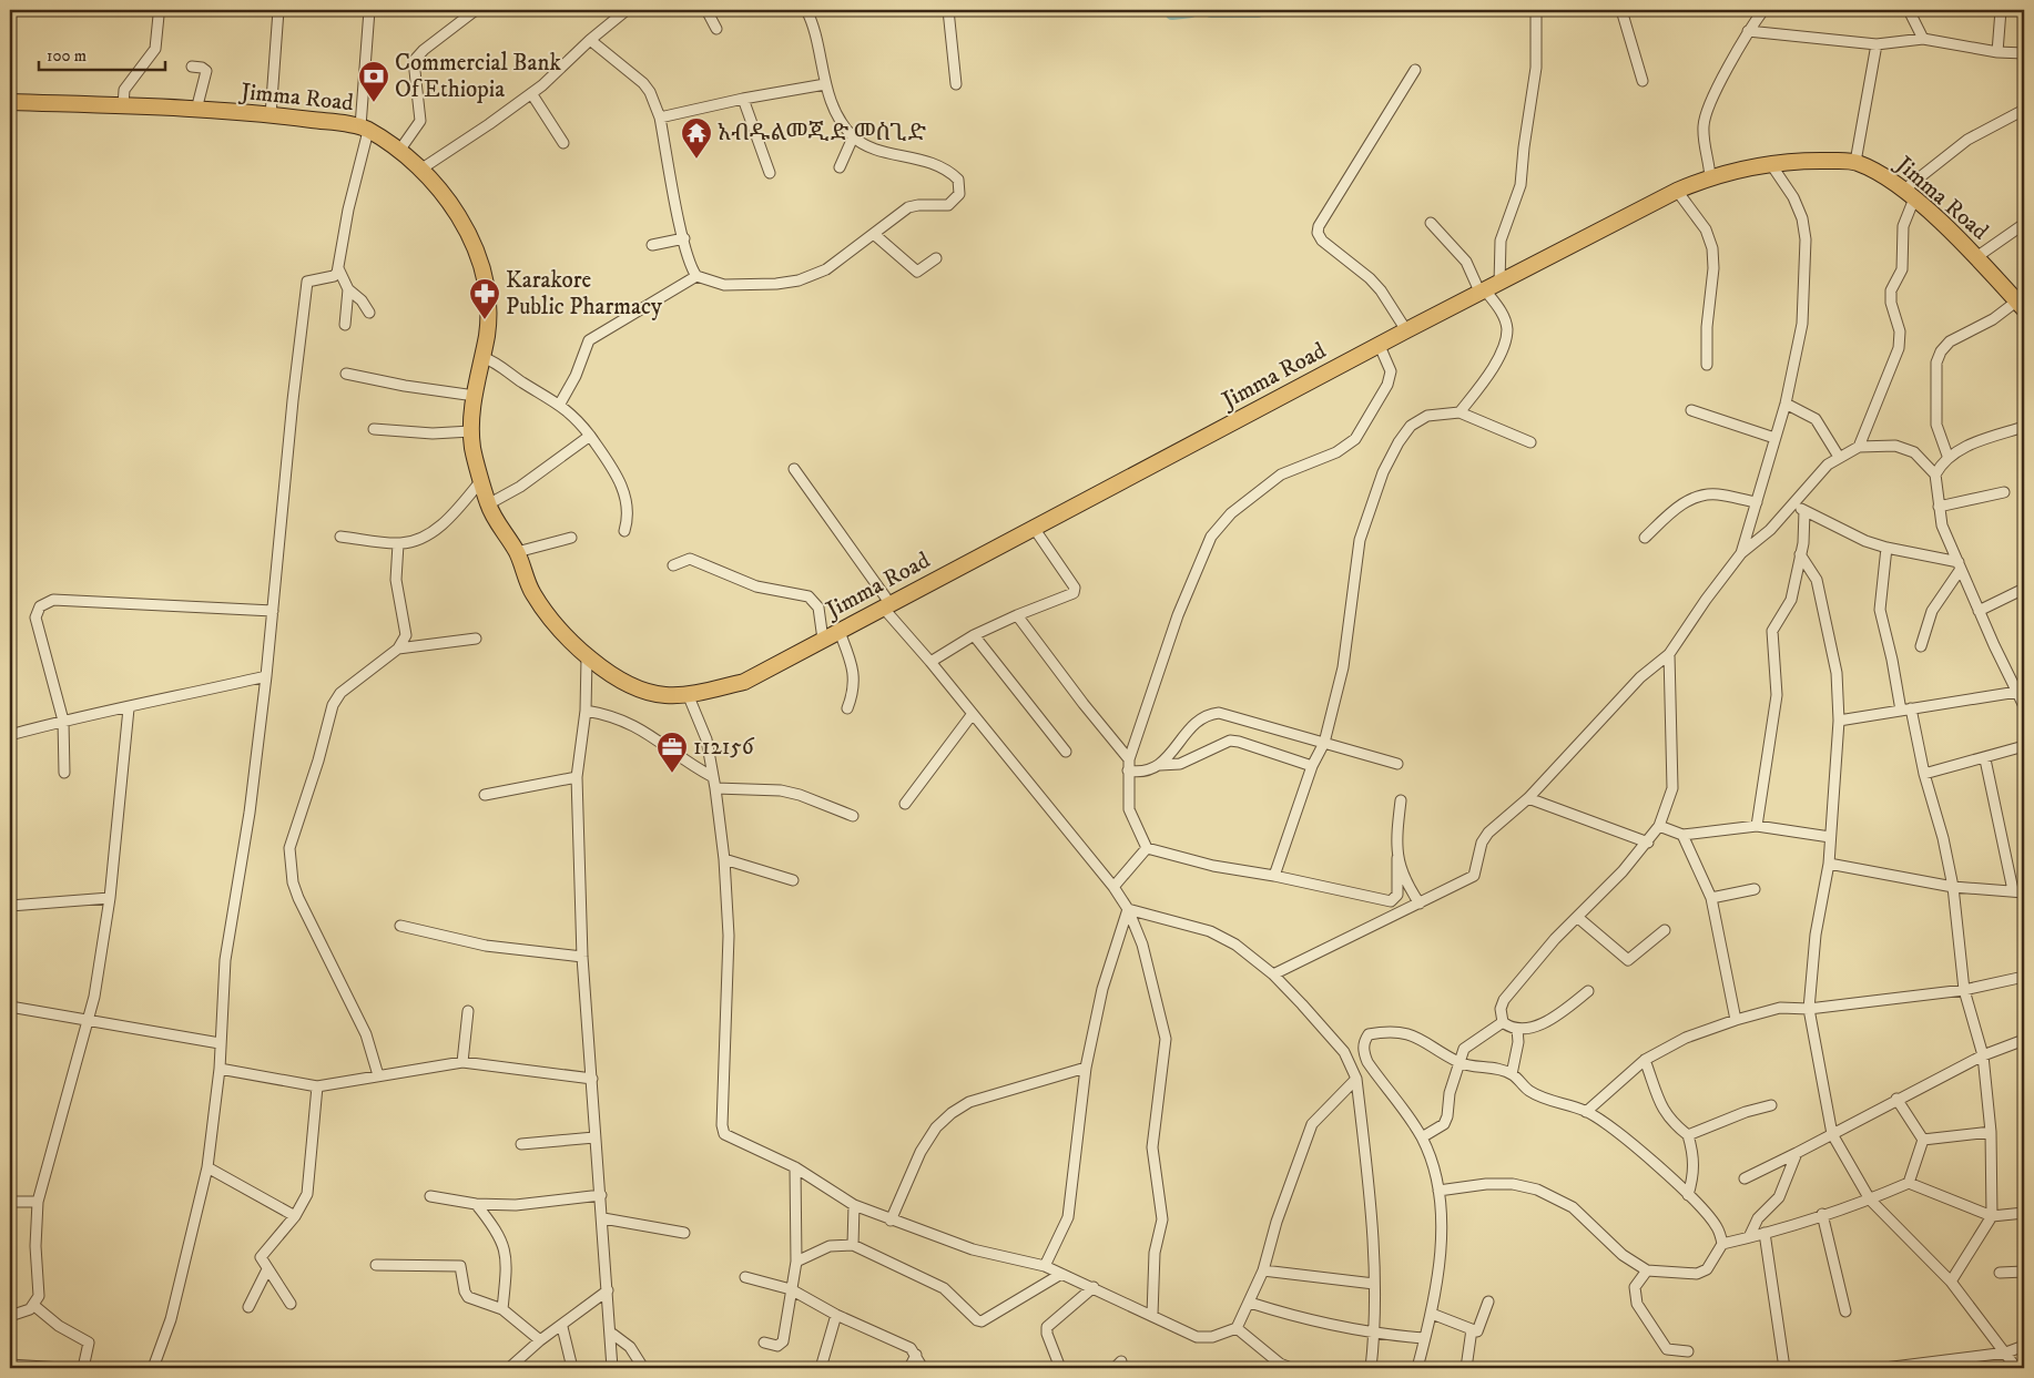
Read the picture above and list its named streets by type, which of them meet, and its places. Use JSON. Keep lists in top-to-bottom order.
{
  "streets": {
    "highway": ["Jimma Road"]
  },
  "places": {
    "bank": ["Commercial Bank Of Ethiopia"],
    "temple": ["አብዱልመጂድ መስጊድ"],
    "pharmacy": ["Karakore Public Pharmacy"],
    "office": ["112156"]
  },
  "scale_bar": "100 m"
}
